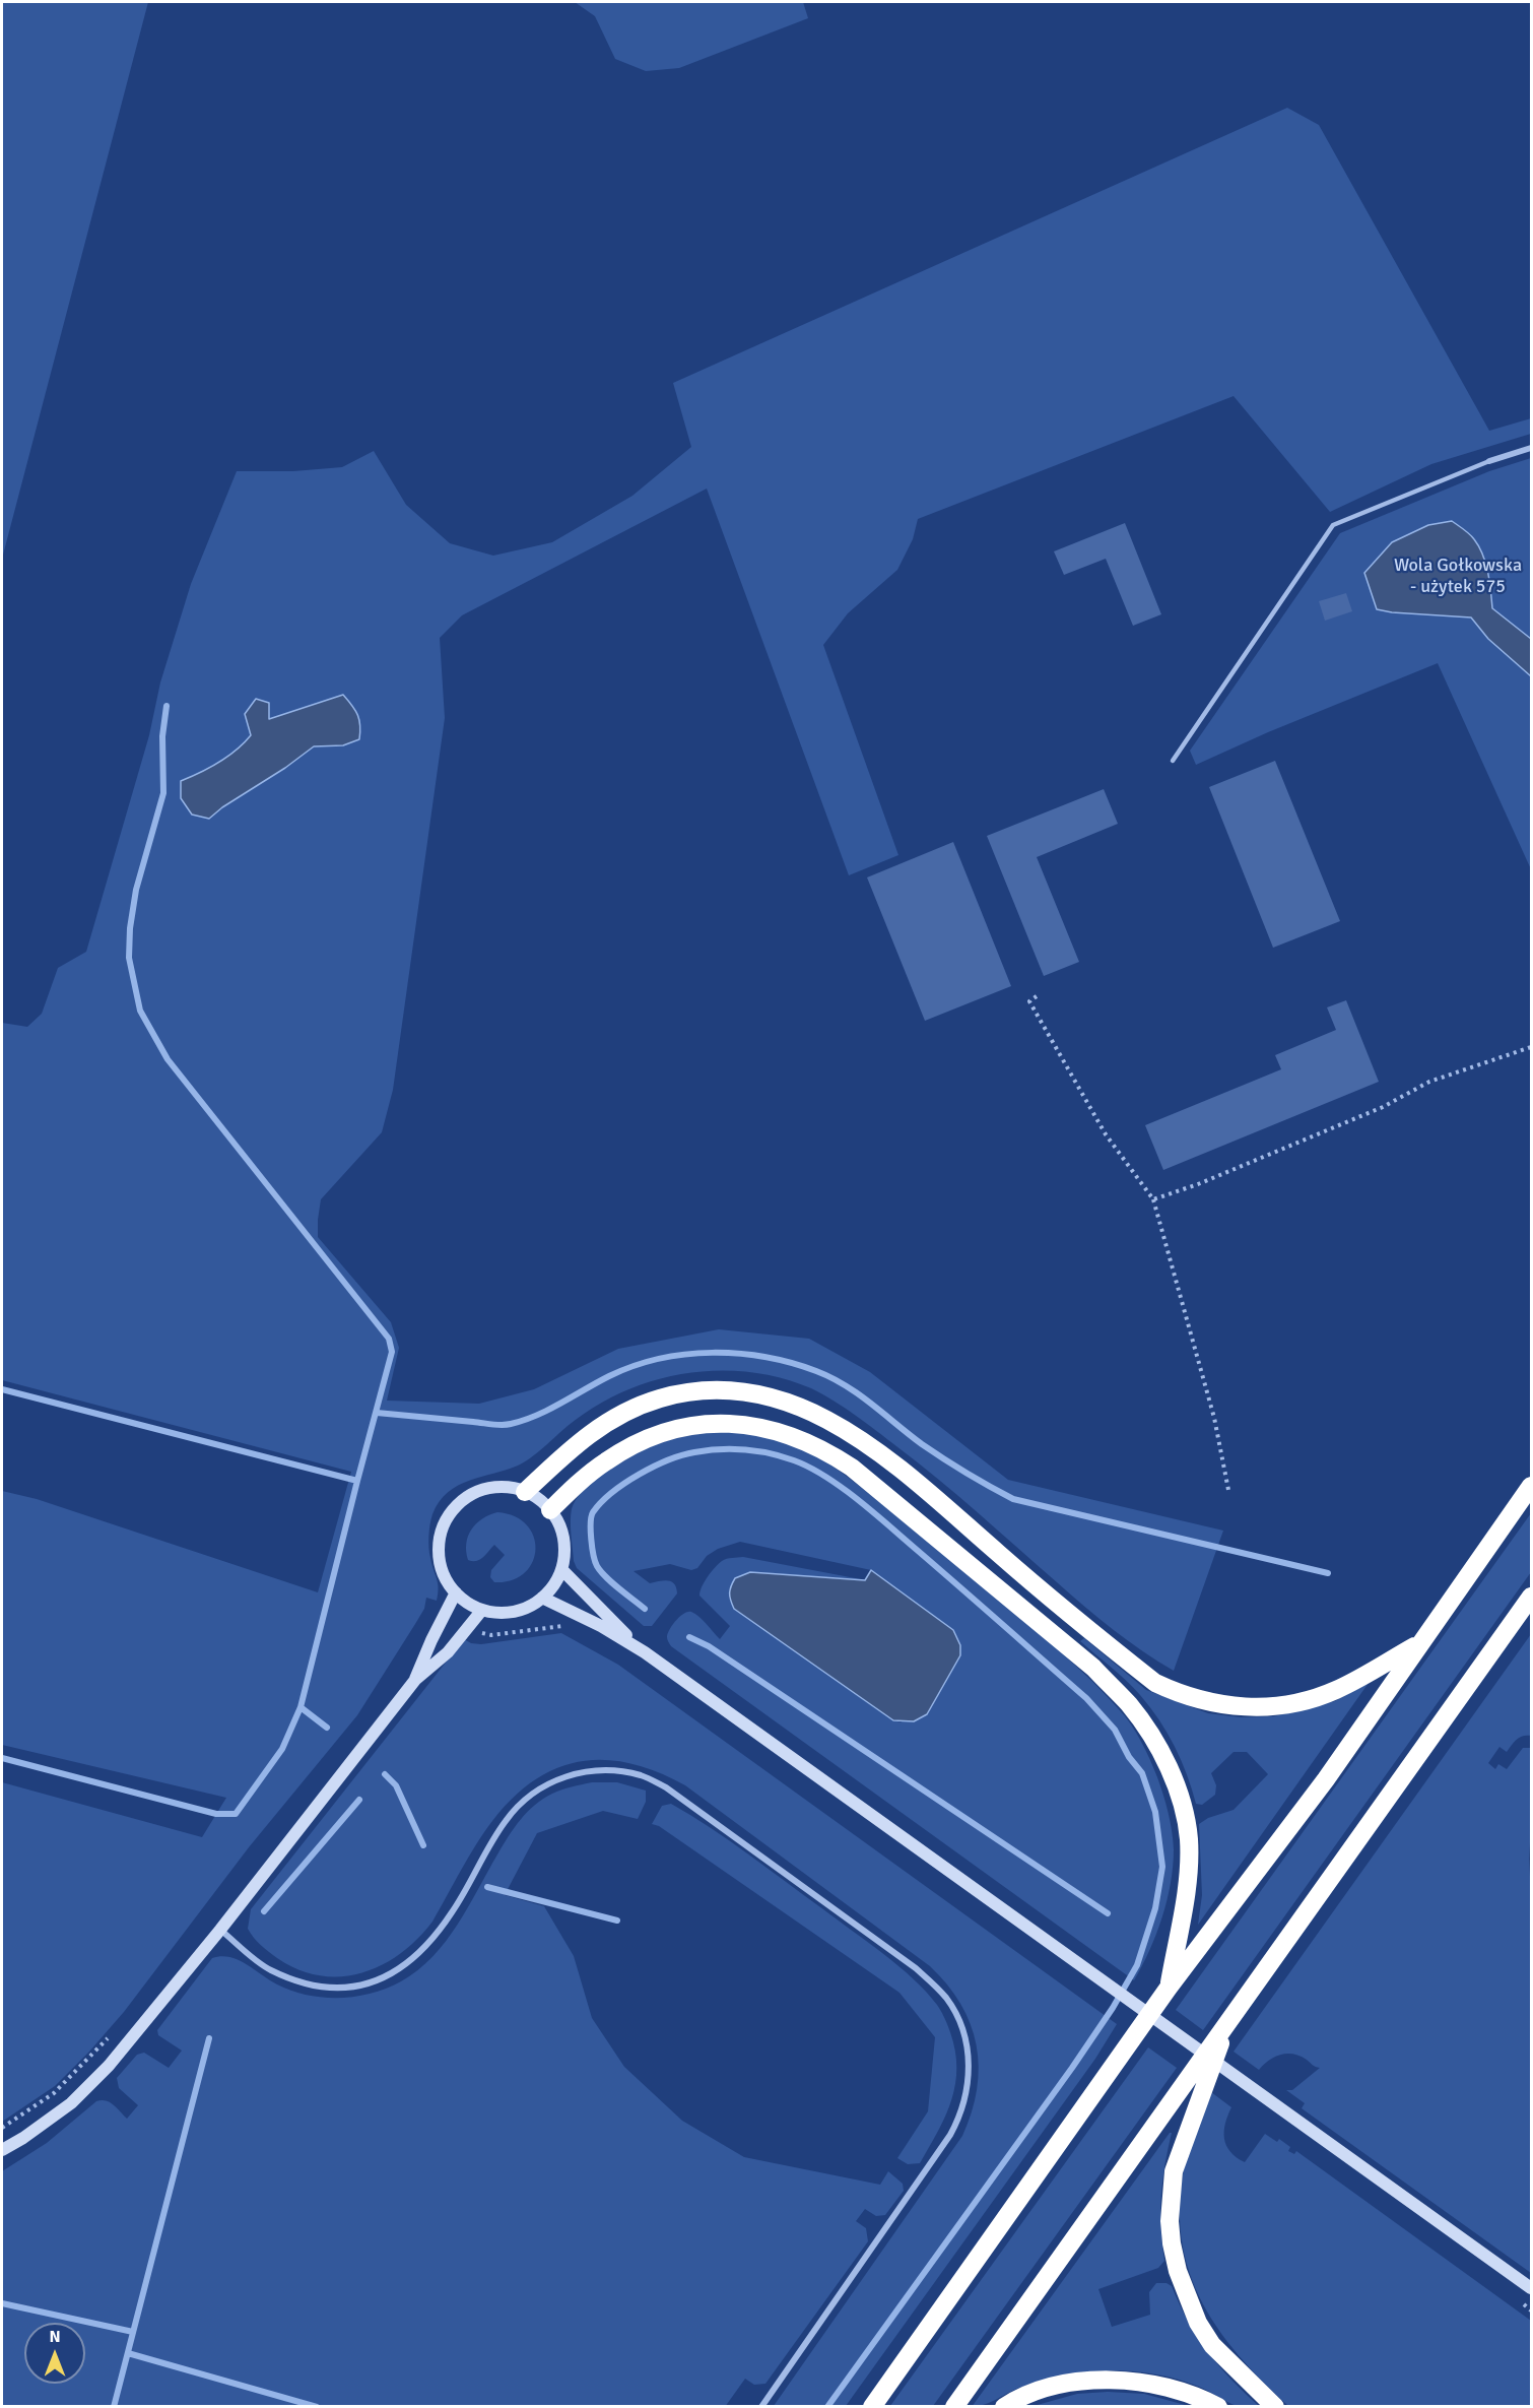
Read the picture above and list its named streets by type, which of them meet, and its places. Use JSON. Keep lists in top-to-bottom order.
{
  "parks": ["Wola Gołkowska - użytek 575"],
  "north": "top"
}
